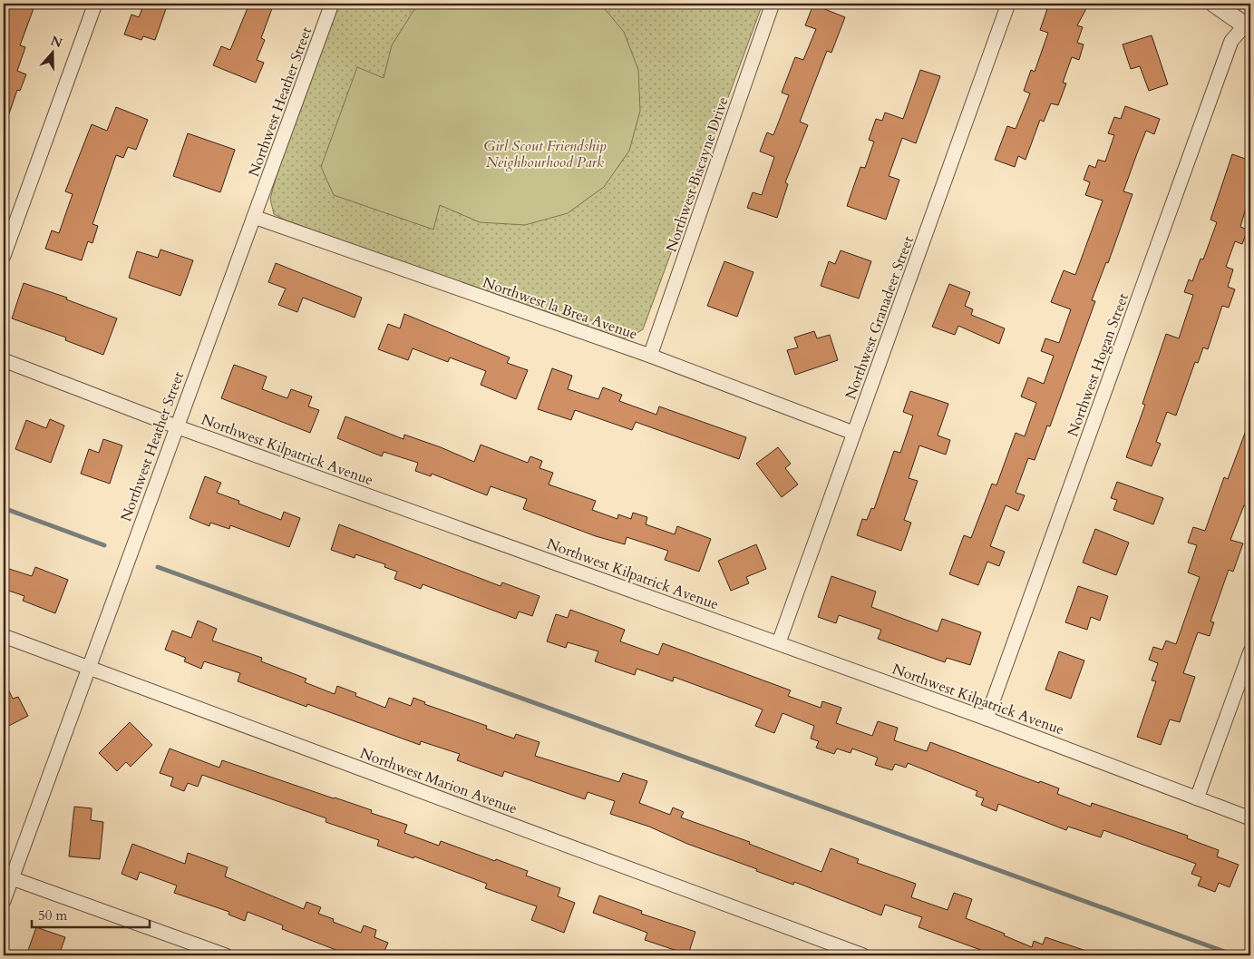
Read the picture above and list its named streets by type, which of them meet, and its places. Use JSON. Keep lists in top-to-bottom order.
{
  "streets": {
    "street": [
      "Northwest Heather Street",
      "Northwest Biscayne Drive",
      "Northwest la Brea Avenue",
      "Northwest Granadeer Street",
      "Northwest Hogan Street",
      "Northwest Kilpatrick Avenue",
      "Northwest Marion Avenue"
    ]
  },
  "crossings": [
    ["Northwest Heather Street", "Northwest la Brea Avenue"],
    ["Northwest Heather Street", "Northwest Kilpatrick Avenue"],
    ["Northwest Heather Street", "Northwest Marion Avenue"],
    ["Northwest Biscayne Drive", "Northwest la Brea Avenue"],
    ["Northwest la Brea Avenue", "Northwest Granadeer Street"],
    ["Northwest Granadeer Street", "Northwest Kilpatrick Avenue"],
    ["Northwest Hogan Street", "Northwest Kilpatrick Avenue"]
  ],
  "parks": ["Girl Scout Friendship Neighbourhood Park"],
  "scale_bar": "50 m",
  "north": "top"
}
